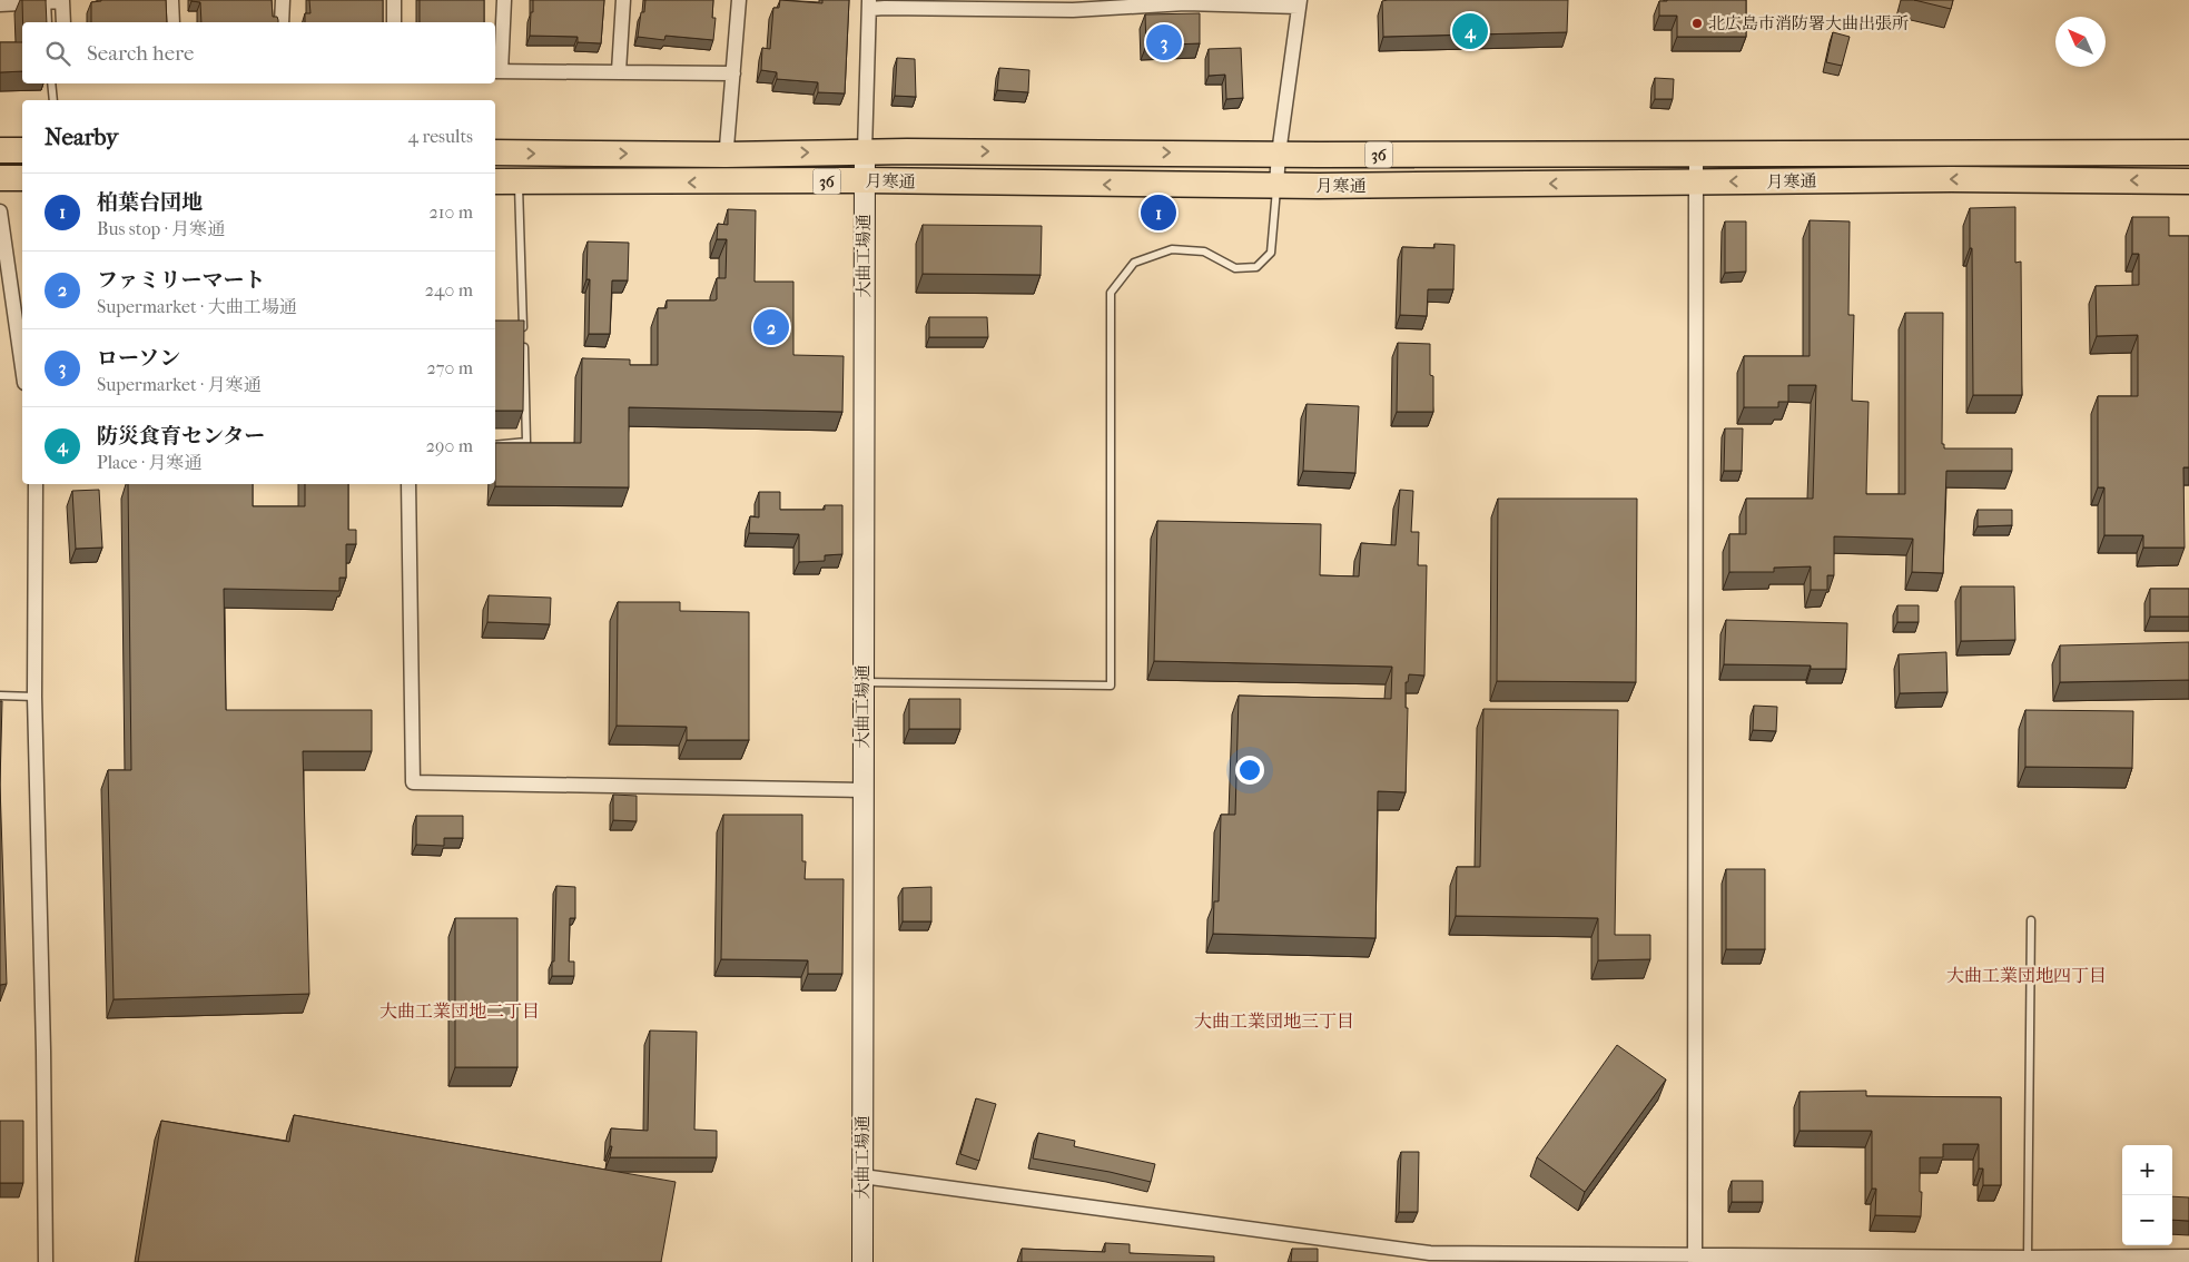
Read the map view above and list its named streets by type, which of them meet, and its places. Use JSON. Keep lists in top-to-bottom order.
{
  "streets": {
    "highway": ["36", "月寒通"],
    "street": ["大曲工場通"]
  },
  "crossings": [
    ["月寒通", "大曲工場通"]
  ],
  "districts": ["大曲工業団地四丁目", "大曲工業団地二丁目", "大曲工業団地三丁目"],
  "places": ["北広島市消防署大曲出張所"],
  "north": "top left",
  "page": {
    "pins": [
      "4",
      "3",
      "1",
      "2"
    ],
    "search": "Search here",
    "heading": ["Nearby", "4 results"],
    "list": [
      {
        "mark": "1",
        "name": "柏葉台団地",
        "note": "Bus stop · 月寒通",
        "value": "210 m"
      },
      {
        "mark": "2",
        "name": "ファミリーマート",
        "note": "Supermarket · 大曲工場通",
        "value": "240 m"
      },
      {
        "mark": "3",
        "name": "ローソン",
        "note": "Supermarket · 月寒通",
        "value": "270 m"
      },
      {
        "mark": "4",
        "name": "防災食育センター",
        "note": "Place · 月寒通",
        "value": "290 m"
      }
    ],
    "map_buttons": ["+", "−"]
  }
}
